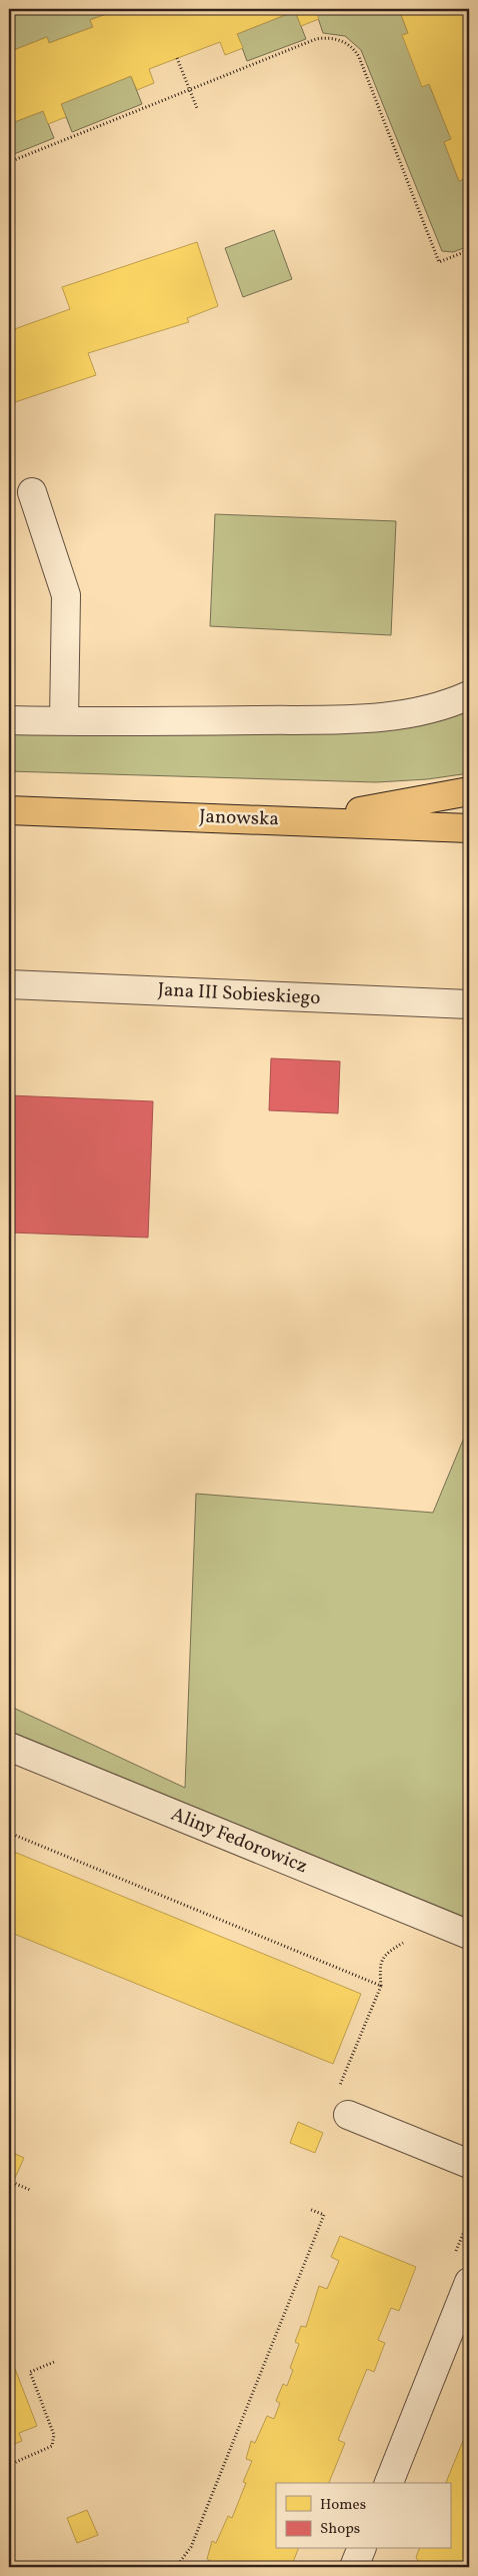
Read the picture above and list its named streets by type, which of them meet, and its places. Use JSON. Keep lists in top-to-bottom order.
{
  "streets": {
    "main road": ["Janowska"],
    "street": ["Jana III Sobieskiego", "Aliny Fedorowicz"]
  },
  "legend": ["Homes", "Shops"]
}
